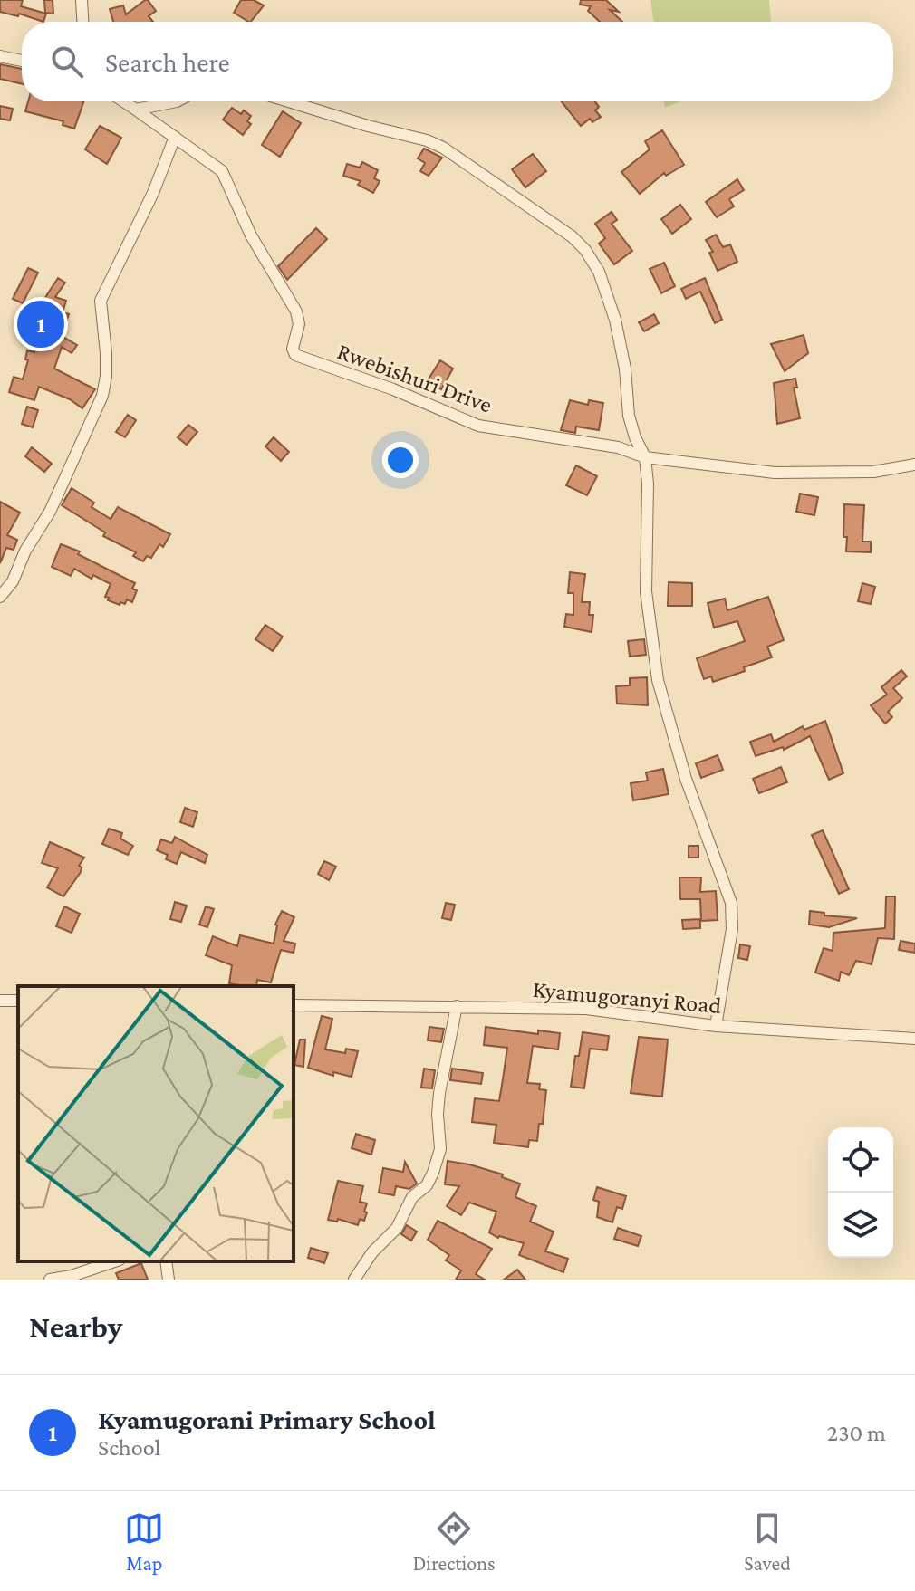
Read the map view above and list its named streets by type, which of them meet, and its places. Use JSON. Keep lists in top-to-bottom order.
{
  "streets": {
    "street": ["Rwebishuri Drive", "Kyamugoranyi Road"]
  },
  "page": {
    "search": "Search here",
    "pins": "1",
    "heading": "Nearby",
    "list": [
      {
        "mark": "1",
        "name": "Kyamugorani Primary School",
        "note": "School",
        "value": "230 m"
      }
    ],
    "nav": ["Map", "Directions", "Saved"]
  }
}
